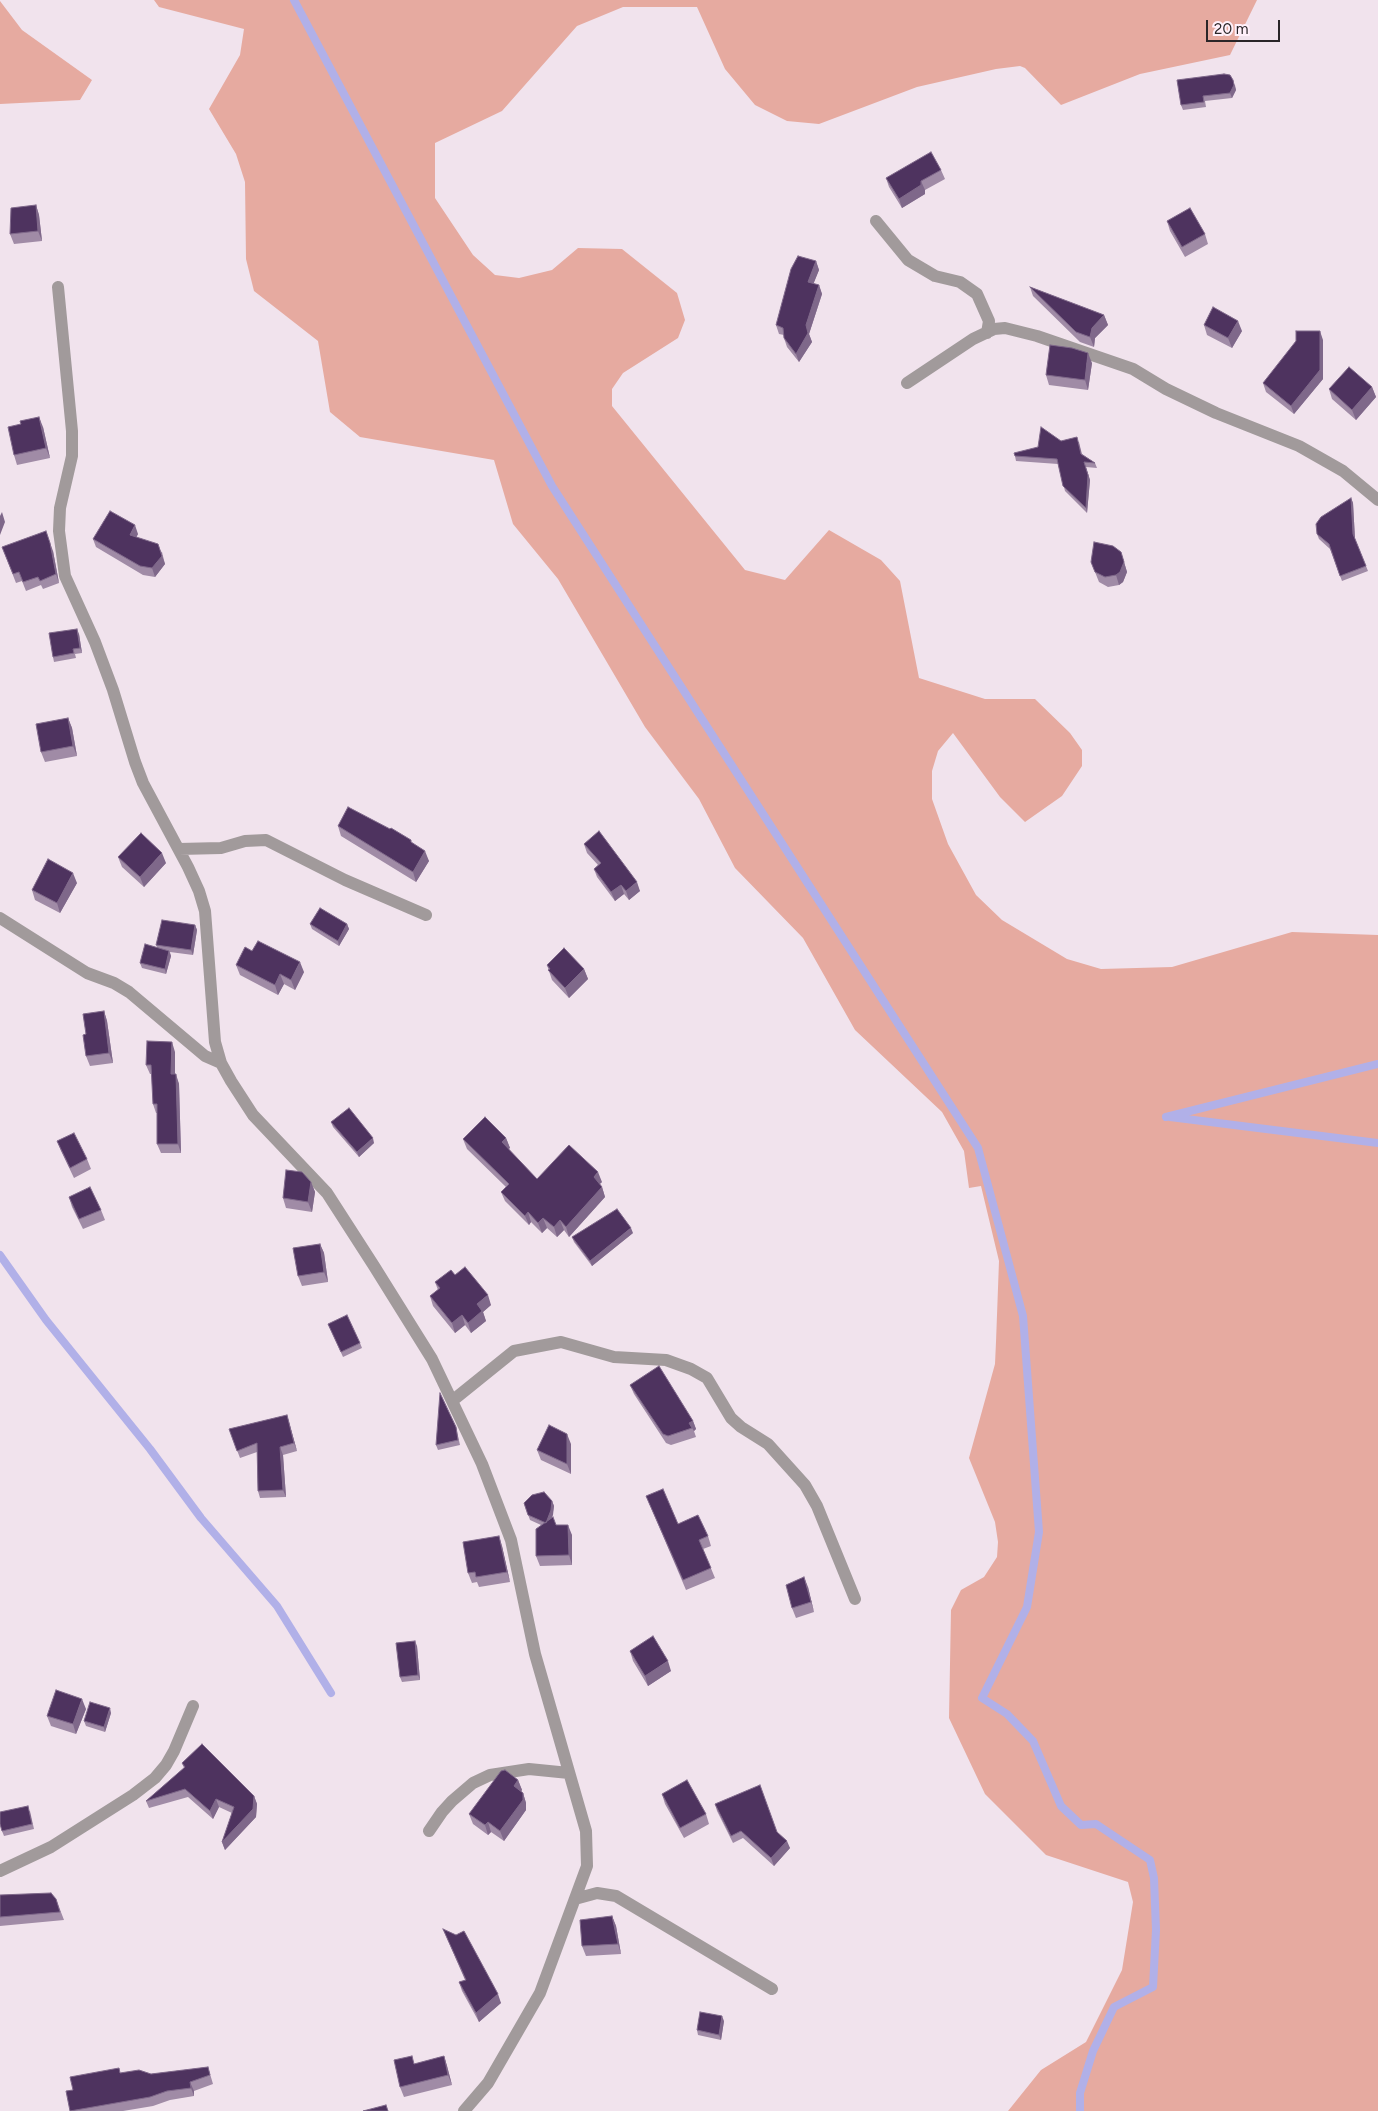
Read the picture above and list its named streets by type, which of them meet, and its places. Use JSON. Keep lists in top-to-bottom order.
{
  "scale_bar": "20 m"
}
